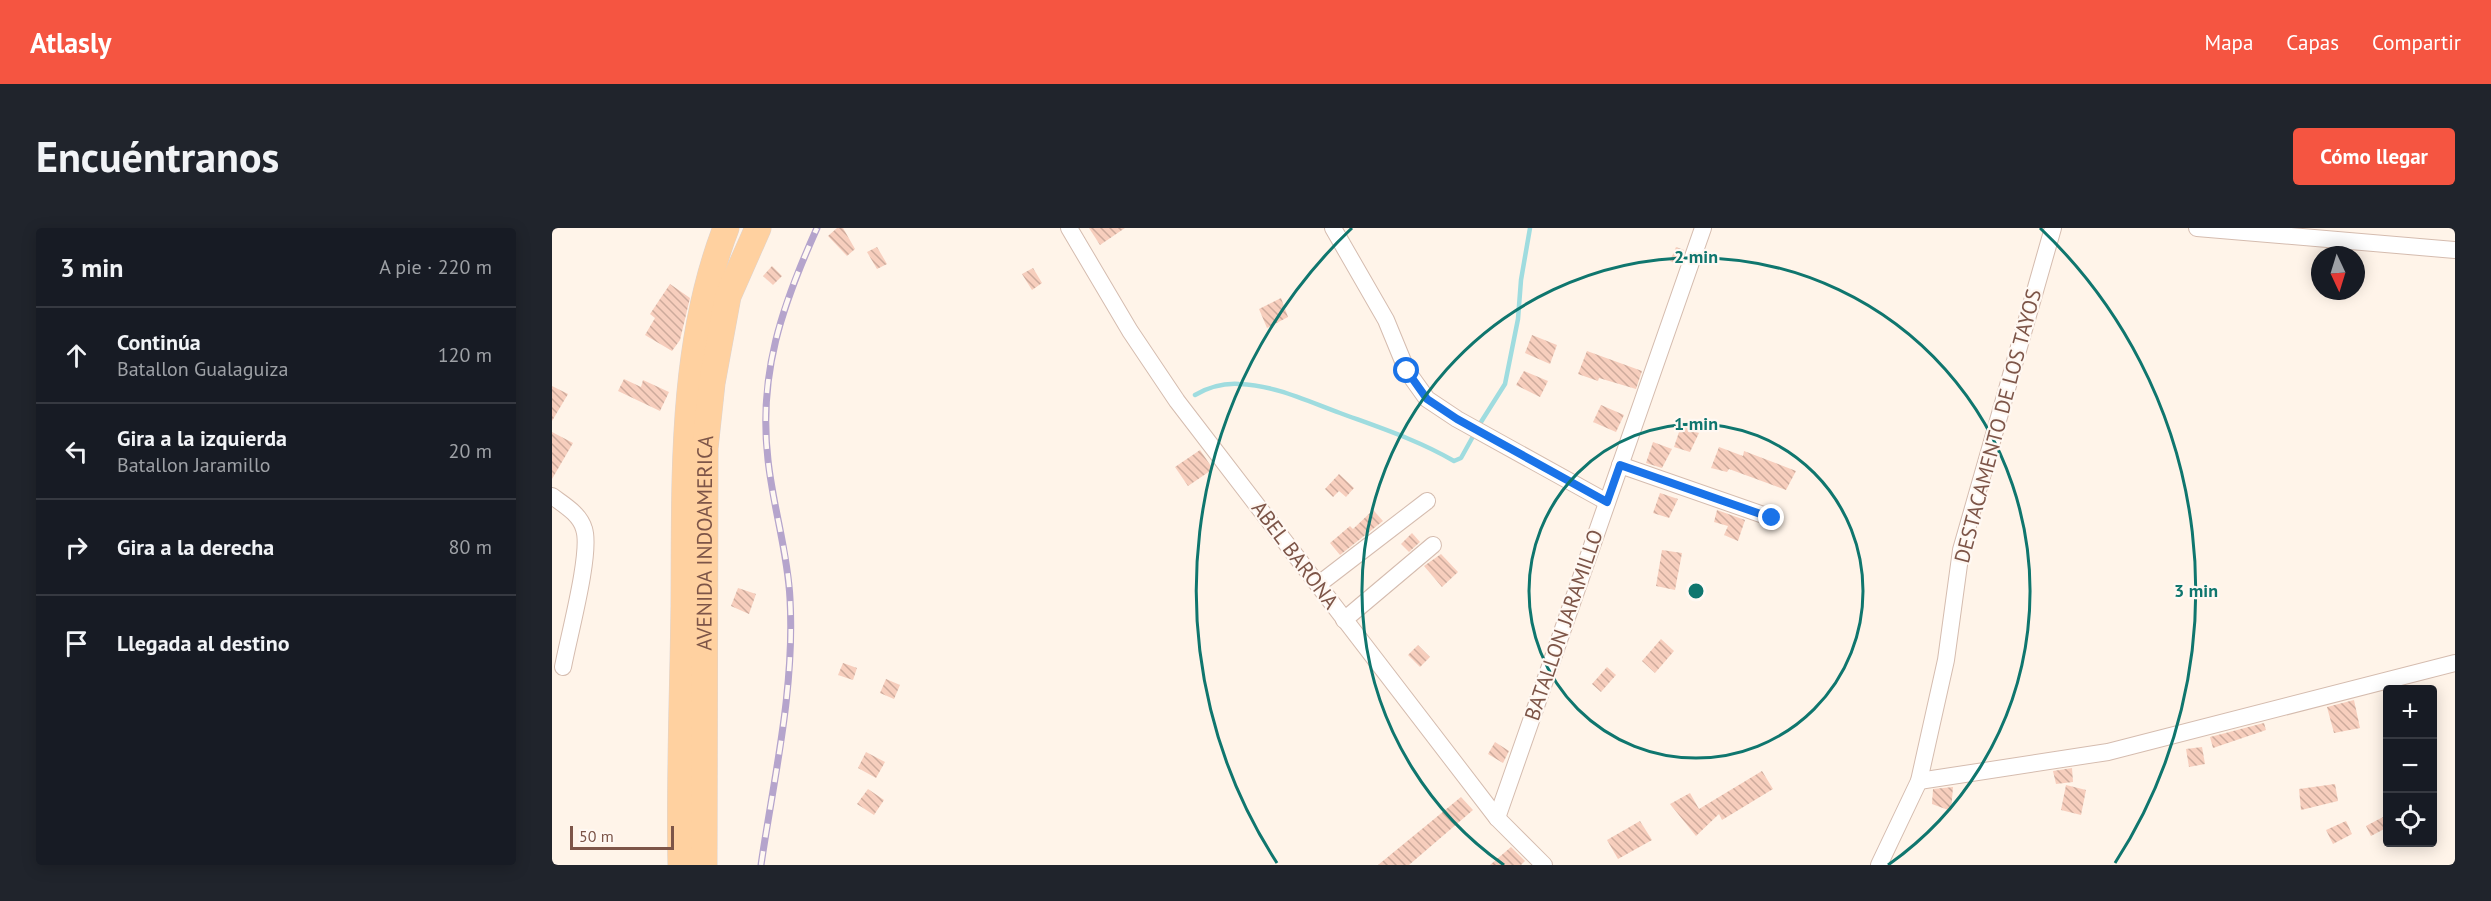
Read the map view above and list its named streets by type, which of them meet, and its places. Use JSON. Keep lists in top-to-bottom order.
{
  "streets": {
    "main road": ["AVENIDA INDOAMERICA"],
    "street": ["DESTACAMENTO DE LOS TAYOS", "ABEL BARONA", "BATALLON JARAMILLO"]
  },
  "crossings": [
    ["ABEL BARONA", "BATALLON JARAMILLO"]
  ],
  "scale_bar": "50 m",
  "north": "bottom",
  "page": {
    "header": "Atlasly",
    "nav": ["Mapa", "Capas", "Compartir"],
    "buttons": "Cómo llegar",
    "title": "Encuéntranos",
    "heading": ["3 min", "A pie · 220 m"],
    "list": [
      ["Continúa", "Batallon Gualaguiza", "120 m"],
      ["Gira a la izquierda", "Batallon Jaramillo", "20 m"],
      ["Gira a la derecha", "80 m"],
      "Llegada al destino"
    ],
    "map_buttons": ["+", "−"],
    "scale": "50 m"
  },
  "rings": ["2 min", "1 min", "3 min"]
}
